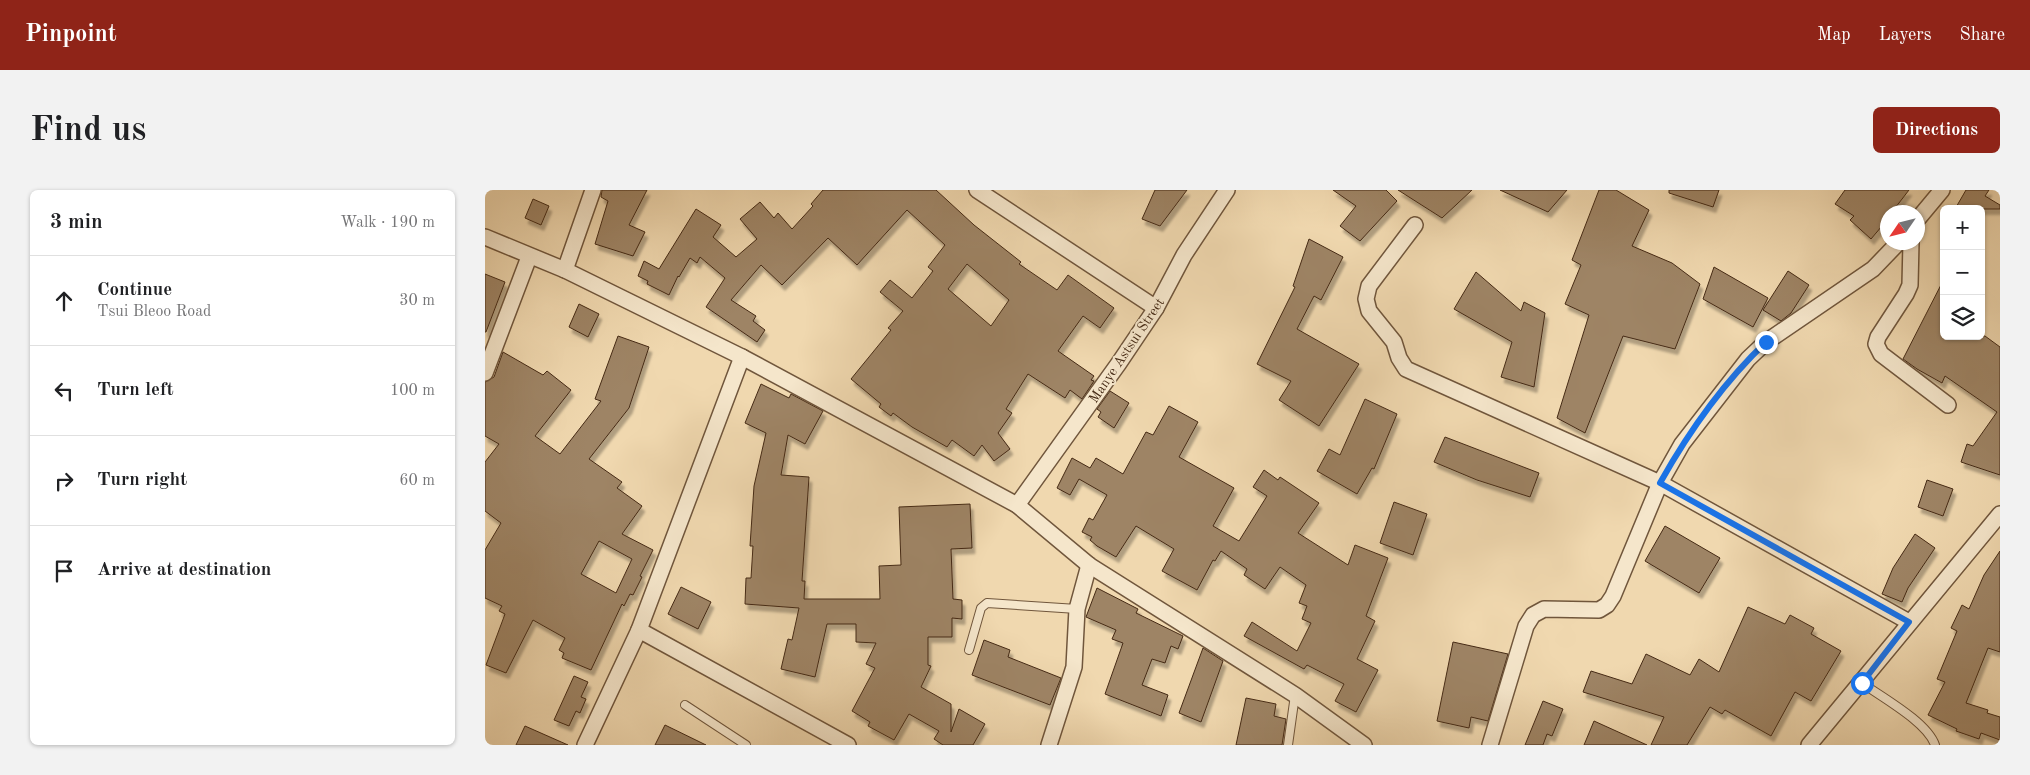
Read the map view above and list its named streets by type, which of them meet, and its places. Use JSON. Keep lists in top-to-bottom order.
{
  "streets": {
    "street": ["Manye Astsui Street"]
  },
  "north": "bottom left",
  "page": {
    "header": "Pinpoint",
    "nav": ["Map", "Layers", "Share"],
    "buttons": "Directions",
    "title": "Find us",
    "heading": ["3 min", "Walk · 190 m"],
    "map_buttons": ["+", "−"],
    "list": [
      ["Continue", "Tsui Bleoo Road", "30 m"],
      ["Turn left", "100 m"],
      ["Turn right", "60 m"],
      "Arrive at destination"
    ]
  }
}
